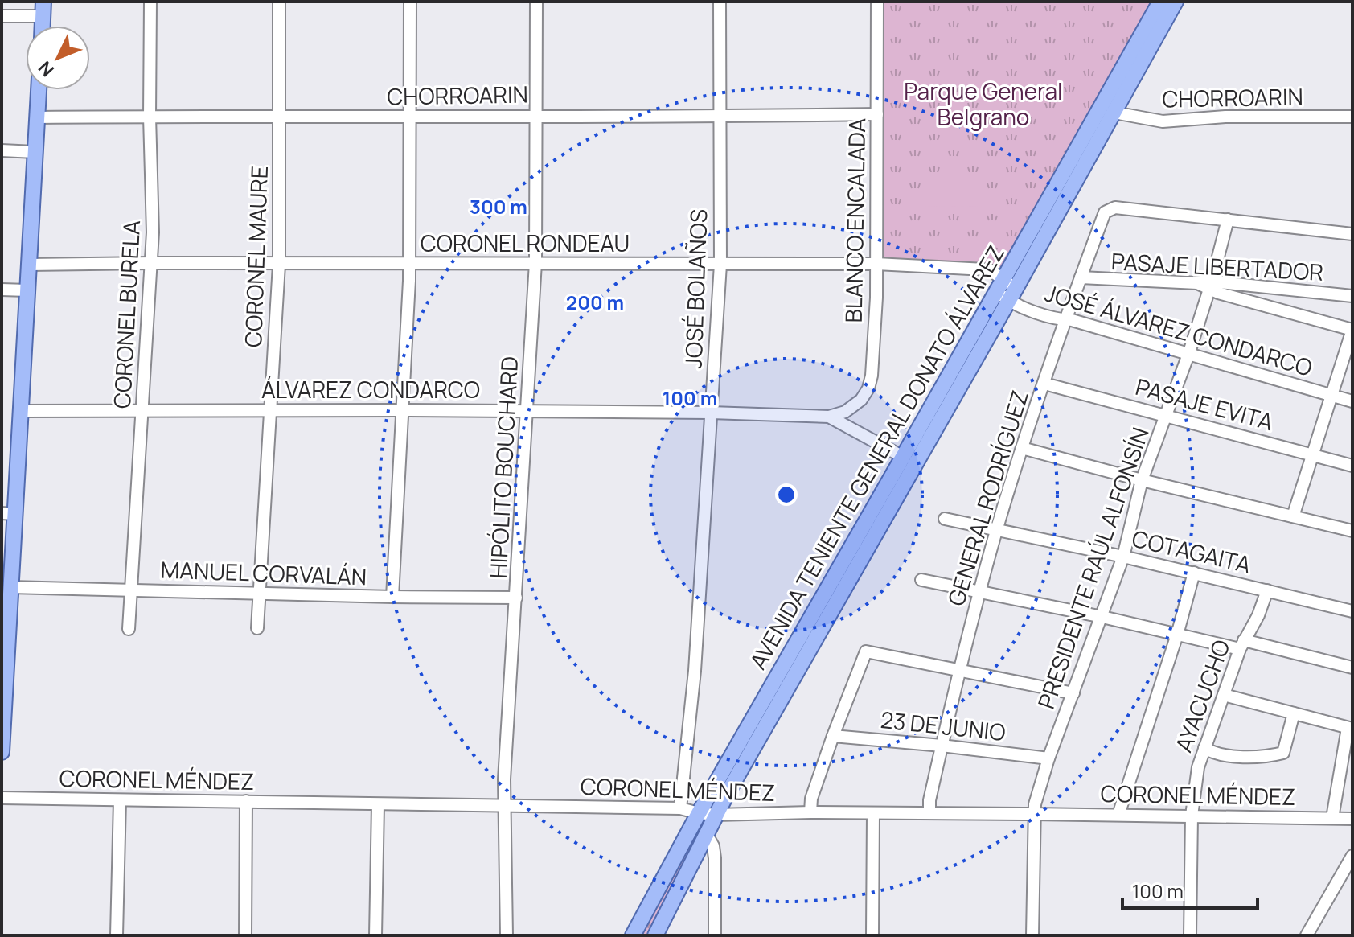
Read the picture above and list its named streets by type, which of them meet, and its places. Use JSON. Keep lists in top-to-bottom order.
{
  "streets": {
    "main road": ["AVENIDA TENIENTE GENERAL DONATO ÁLVAREZ"],
    "street": [
      "CHORROARIN",
      "BLANCO ENCALADA",
      "CORONEL RONDEAU",
      "CORONEL MAURE",
      "PASAJE LIBERTADOR",
      "JOSÉ BOLAÑOS",
      "CORONEL BURELA",
      "JOSÉ ÁLVAREZ CONDARCO",
      "ÁLVAREZ CONDARCO",
      "PASAJE EVITA",
      "HIPÓLITO BOUCHARD",
      "GENERAL RODRÍGUEZ",
      "COTAGAITA",
      "PRESIDENTE RAÚL ALFONSÍN",
      "MANUEL CORVALÁN",
      "AYACUCHO",
      "23 DE JUNIO",
      "CORONEL MÉNDEZ"
    ]
  },
  "crossings": [
    ["CHORROARIN", "BLANCO ENCALADA"],
    ["CHORROARIN", "CORONEL MAURE"],
    ["CHORROARIN", "JOSÉ BOLAÑOS"],
    ["CHORROARIN", "CORONEL BURELA"],
    ["CHORROARIN", "AVENIDA TENIENTE GENERAL DONATO ÁLVAREZ"],
    ["CHORROARIN", "HIPÓLITO BOUCHARD"],
    ["BLANCO ENCALADA", "CORONEL RONDEAU"],
    ["BLANCO ENCALADA", "ÁLVAREZ CONDARCO"],
    ["CORONEL RONDEAU", "CORONEL MAURE"],
    ["CORONEL RONDEAU", "JOSÉ BOLAÑOS"],
    ["CORONEL RONDEAU", "CORONEL BURELA"],
    ["CORONEL RONDEAU", "JOSÉ ÁLVAREZ CONDARCO"],
    ["CORONEL RONDEAU", "AVENIDA TENIENTE GENERAL DONATO ÁLVAREZ"],
    ["CORONEL RONDEAU", "HIPÓLITO BOUCHARD"],
    ["CORONEL MAURE", "ÁLVAREZ CONDARCO"],
    ["CORONEL MAURE", "MANUEL CORVALÁN"],
    ["PASAJE LIBERTADOR", "GENERAL RODRÍGUEZ"],
    ["PASAJE LIBERTADOR", "PRESIDENTE RAÚL ALFONSÍN"],
    ["JOSÉ BOLAÑOS", "ÁLVAREZ CONDARCO"],
    ["JOSÉ BOLAÑOS", "CORONEL MÉNDEZ"],
    ["CORONEL BURELA", "ÁLVAREZ CONDARCO"],
    ["CORONEL BURELA", "MANUEL CORVALÁN"],
    ["JOSÉ ÁLVAREZ CONDARCO", "AVENIDA TENIENTE GENERAL DONATO ÁLVAREZ"],
    ["JOSÉ ÁLVAREZ CONDARCO", "GENERAL RODRÍGUEZ"],
    ["JOSÉ ÁLVAREZ CONDARCO", "PRESIDENTE RAÚL ALFONSÍN"],
    ["ÁLVAREZ CONDARCO", "AVENIDA TENIENTE GENERAL DONATO ÁLVAREZ"],
    ["ÁLVAREZ CONDARCO", "HIPÓLITO BOUCHARD"],
    ["PASAJE EVITA", "GENERAL RODRÍGUEZ"],
    ["PASAJE EVITA", "PRESIDENTE RAÚL ALFONSÍN"],
    ["AVENIDA TENIENTE GENERAL DONATO ÁLVAREZ", "CORONEL MÉNDEZ"],
    ["HIPÓLITO BOUCHARD", "MANUEL CORVALÁN"],
    ["HIPÓLITO BOUCHARD", "CORONEL MÉNDEZ"],
    ["GENERAL RODRÍGUEZ", "COTAGAITA"],
    ["GENERAL RODRÍGUEZ", "PRESIDENTE RAÚL ALFONSÍN"],
    ["GENERAL RODRÍGUEZ", "23 DE JUNIO"],
    ["GENERAL RODRÍGUEZ", "CORONEL MÉNDEZ"],
    ["COTAGAITA", "PRESIDENTE RAÚL ALFONSÍN"],
    ["COTAGAITA", "AYACUCHO"],
    ["PRESIDENTE RAÚL ALFONSÍN", "23 DE JUNIO"],
    ["PRESIDENTE RAÚL ALFONSÍN", "CORONEL MÉNDEZ"],
    ["AYACUCHO", "CORONEL MÉNDEZ"]
  ],
  "parks": ["Parque General Belgrano"],
  "scale_bar": "100 m",
  "north": "bottom left",
  "rings": ["300 m", "200 m", "100 m"]
}
